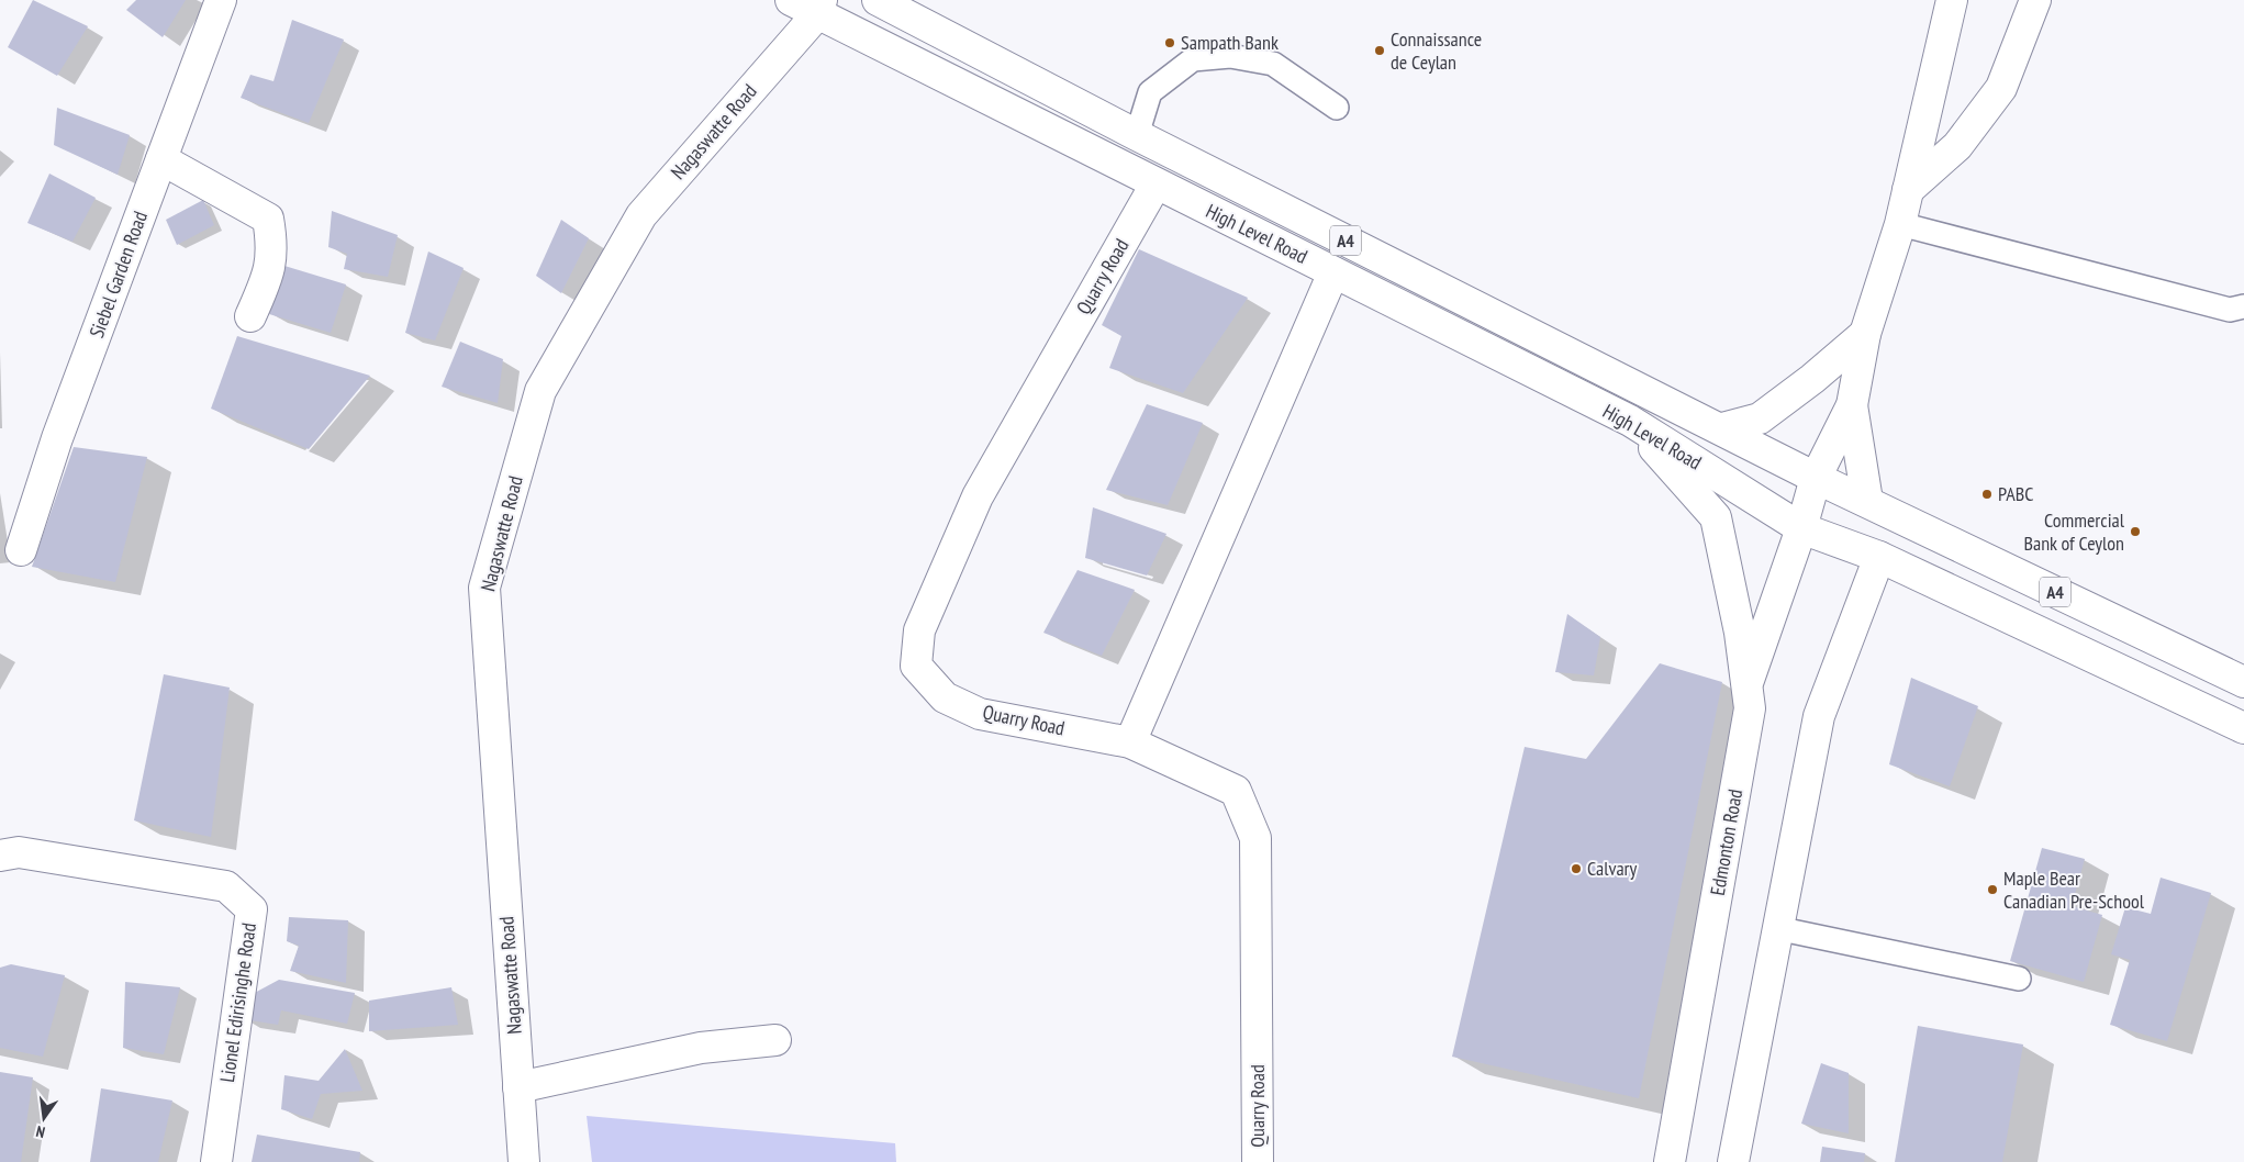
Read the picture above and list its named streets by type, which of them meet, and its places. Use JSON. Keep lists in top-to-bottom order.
{
  "streets": {
    "main road": [
      "Nagaswatte Road",
      "High Level Road",
      "A4",
      "Siebel Garden Road",
      "Quarry Road",
      "Edmonton Road",
      "Lionel Edirisinghe Road"
    ]
  },
  "crossings": [
    ["Nagaswatte Road", "High Level Road"],
    ["High Level Road", "A4"],
    ["High Level Road", "Quarry Road"],
    ["High Level Road", "Edmonton Road"],
    ["A4", "Edmonton Road"]
  ],
  "places": [
    "Sampath Bank",
    "Connaissance de Ceylan",
    "PABC",
    "Commercial Bank of Ceylon",
    "Calvary",
    "Maple Bear Canadian Pre-School"
  ],
  "north": "bottom"
}
